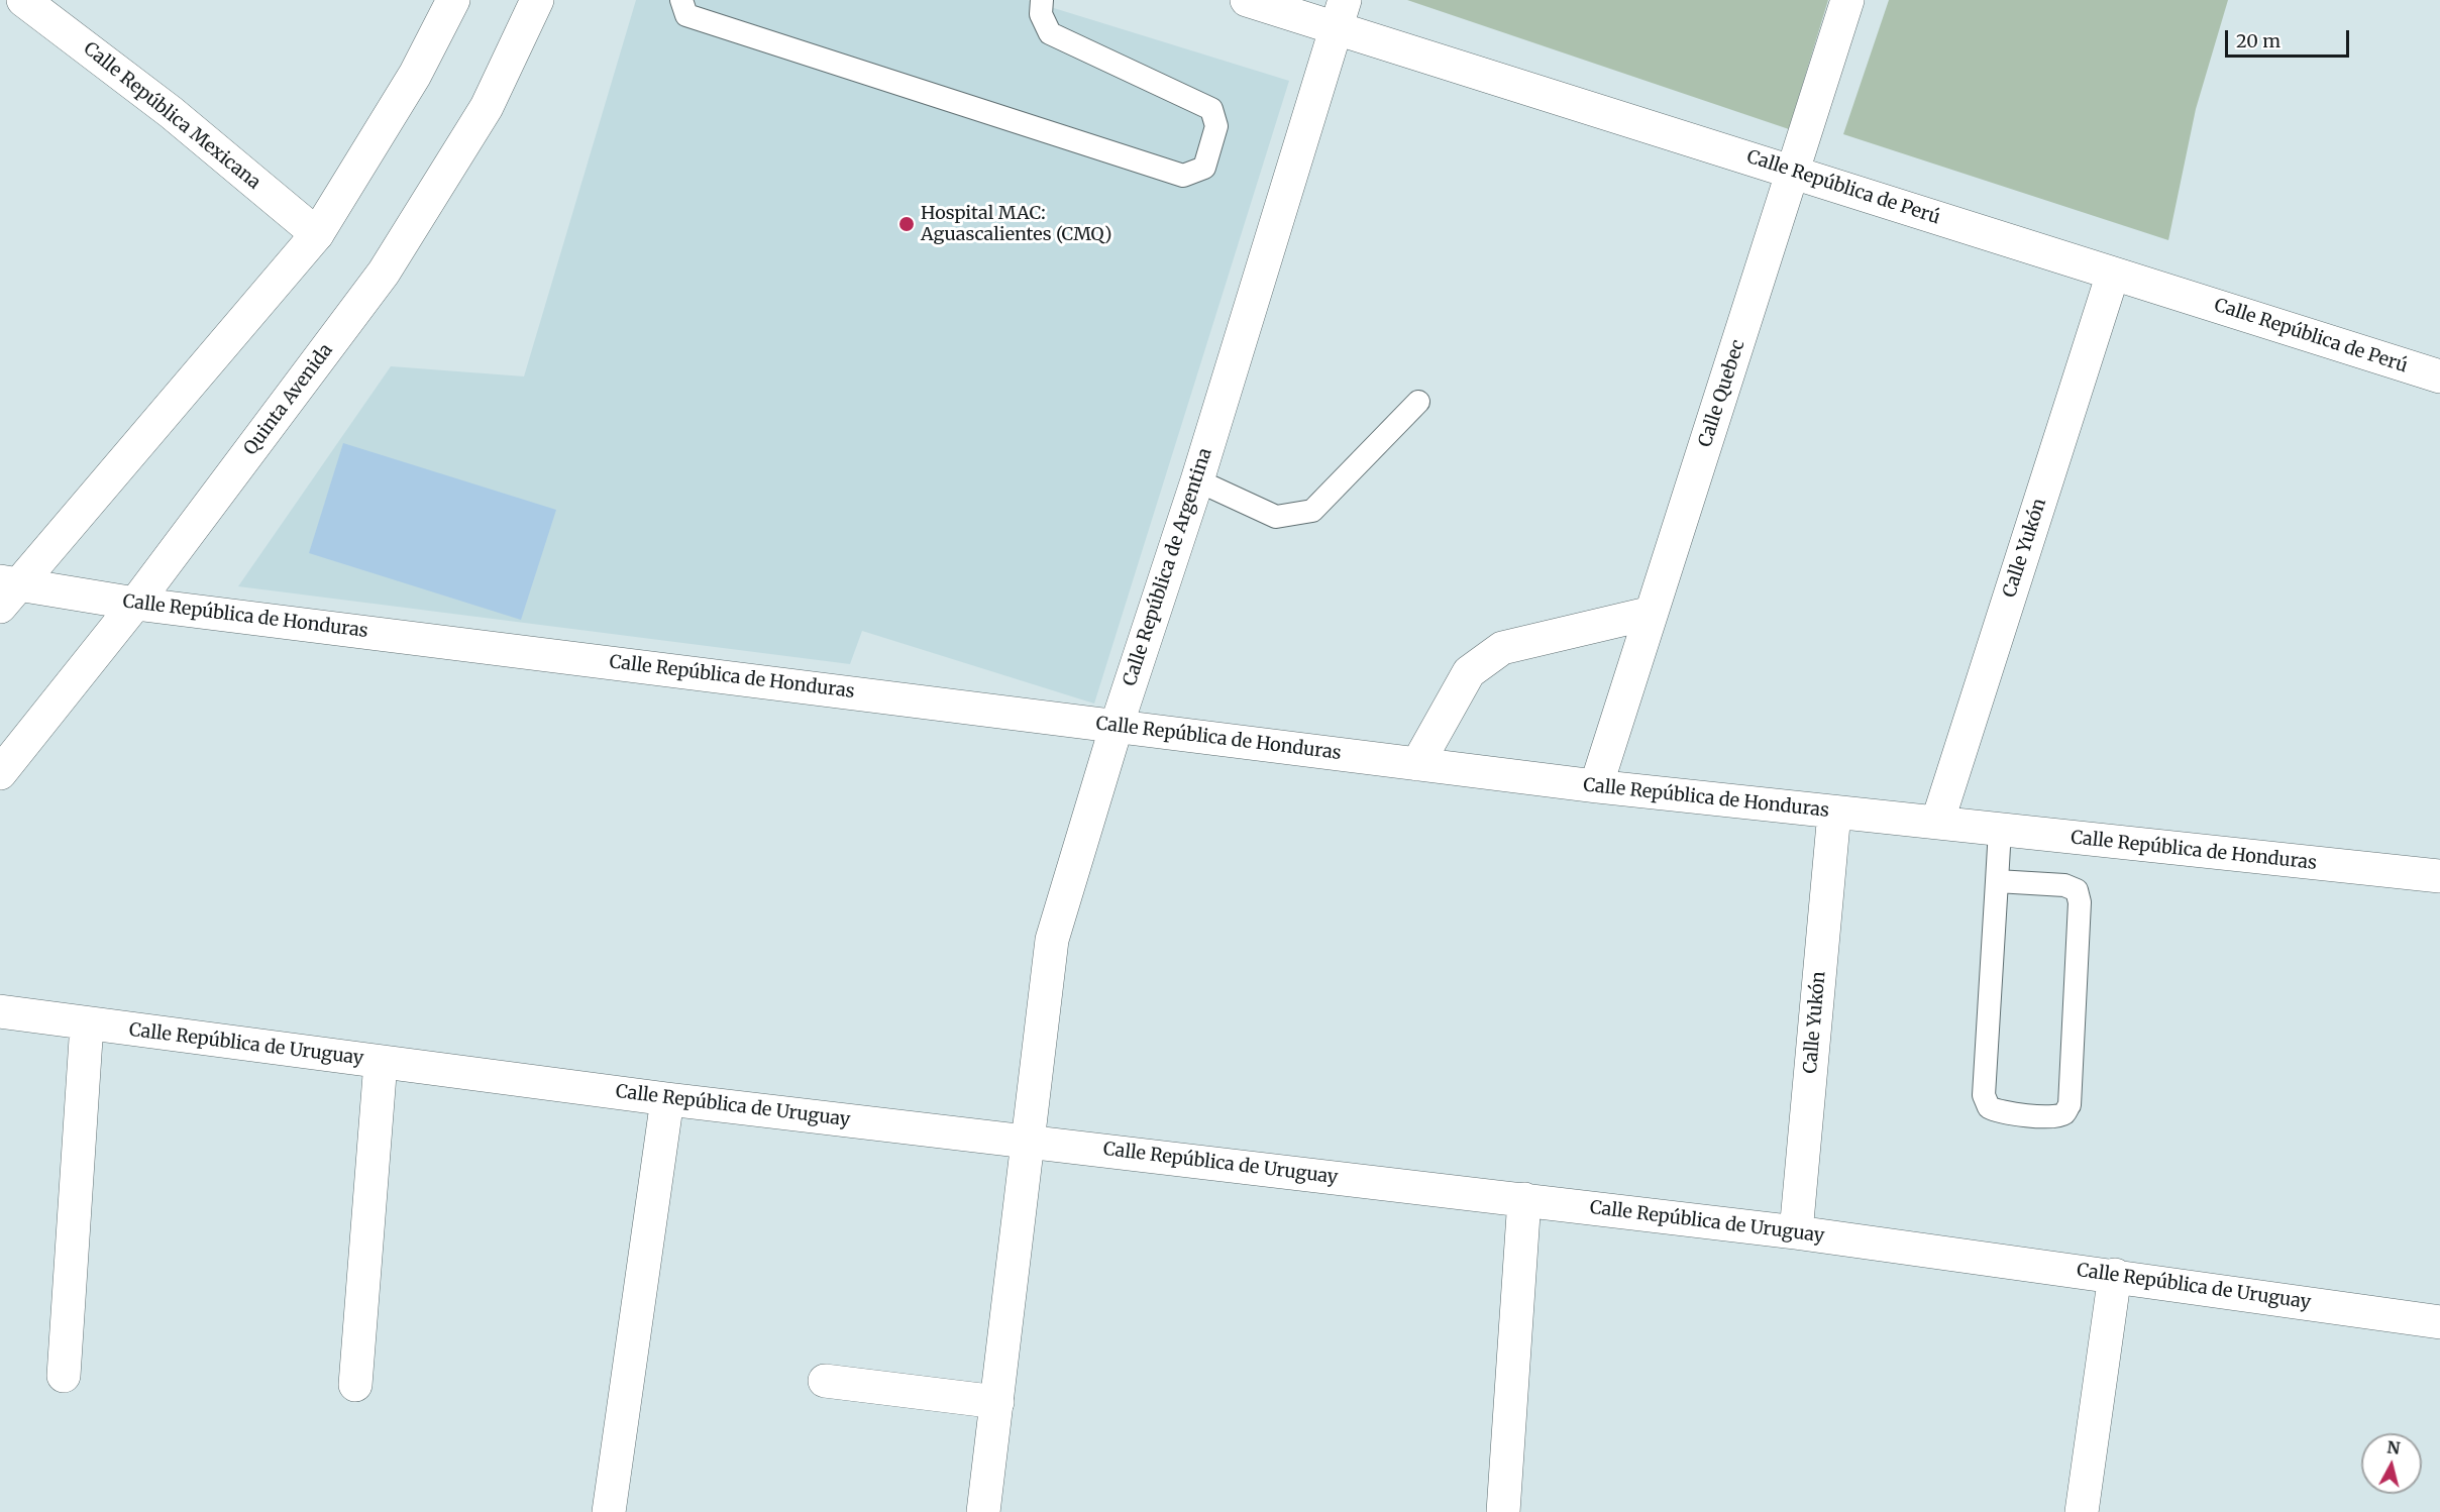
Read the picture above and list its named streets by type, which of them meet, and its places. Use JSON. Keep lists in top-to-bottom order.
{
  "streets": {
    "street": [
      "Calle República Mexicana",
      "Calle República de Perú",
      "Calle Quebec",
      "Quinta Avenida",
      "Calle Yukón",
      "Calle República de Argentina",
      "Calle República de Honduras",
      "Calle República de Uruguay"
    ]
  },
  "crossings": [
    ["Calle República de Perú", "Calle Quebec"],
    ["Calle República de Perú", "Calle Yukón"],
    ["Calle República de Perú", "Calle República de Argentina"],
    ["Calle Quebec", "Calle República de Honduras"],
    ["Quinta Avenida", "Calle República de Honduras"],
    ["Calle Yukón", "Calle República de Honduras"],
    ["Calle Yukón", "Calle República de Uruguay"],
    ["Calle República de Argentina", "Calle República de Honduras"],
    ["Calle República de Argentina", "Calle República de Uruguay"]
  ],
  "places": ["Hospital MAC: Aguascalientes (CMQ)"],
  "scale_bar": "20 m",
  "north": "top"
}
